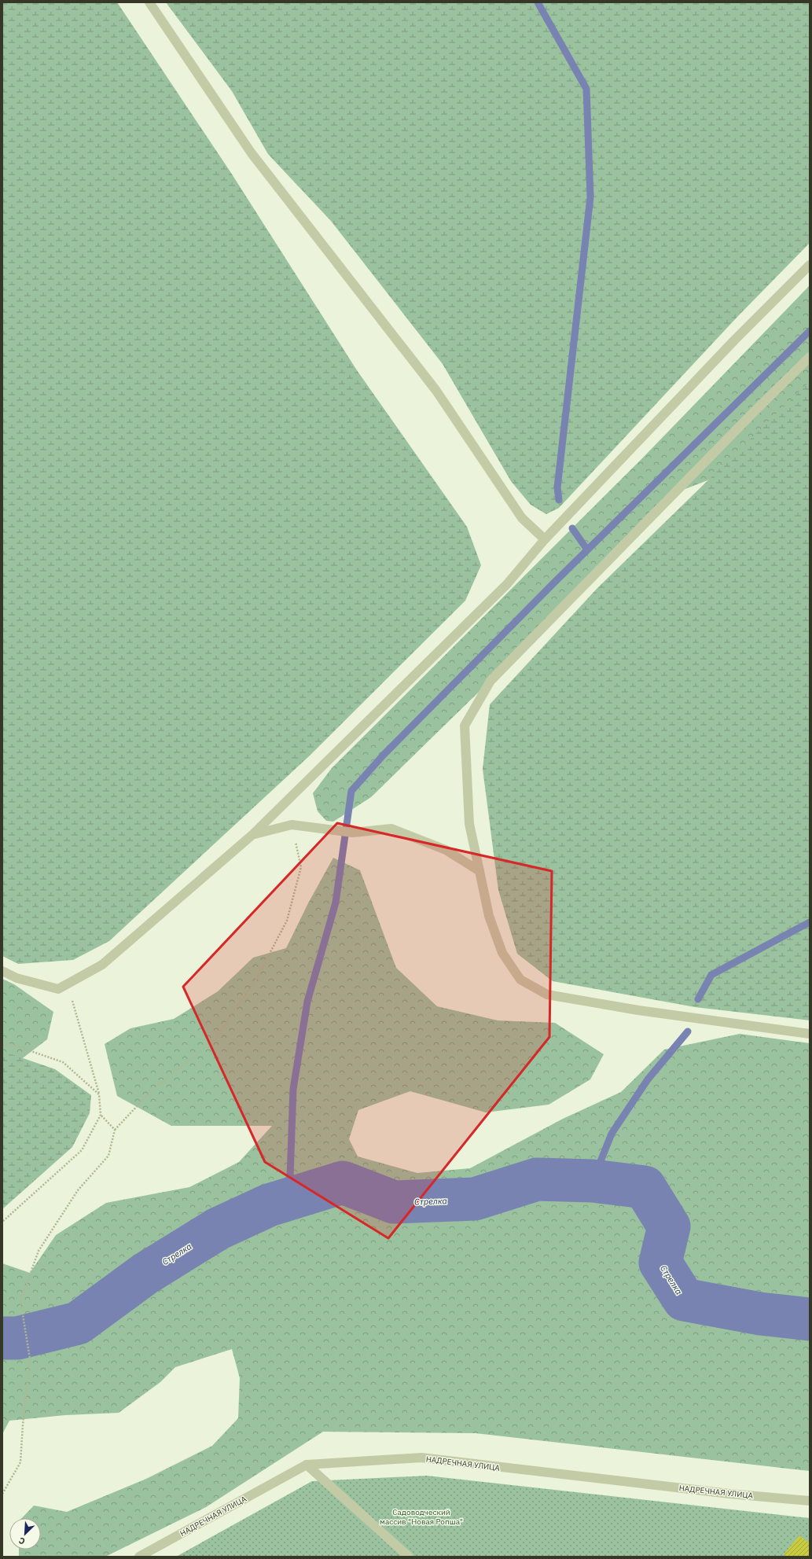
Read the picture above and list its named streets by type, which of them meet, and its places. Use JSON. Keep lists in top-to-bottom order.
{
  "streets": {
    "street": ["НАДРЕЧНАЯ УЛИЦА"]
  },
  "water": ["Стрелка"],
  "parks": ["Садоводческий массив \"Новая Ропша\""],
  "north": "bottom left"
}
